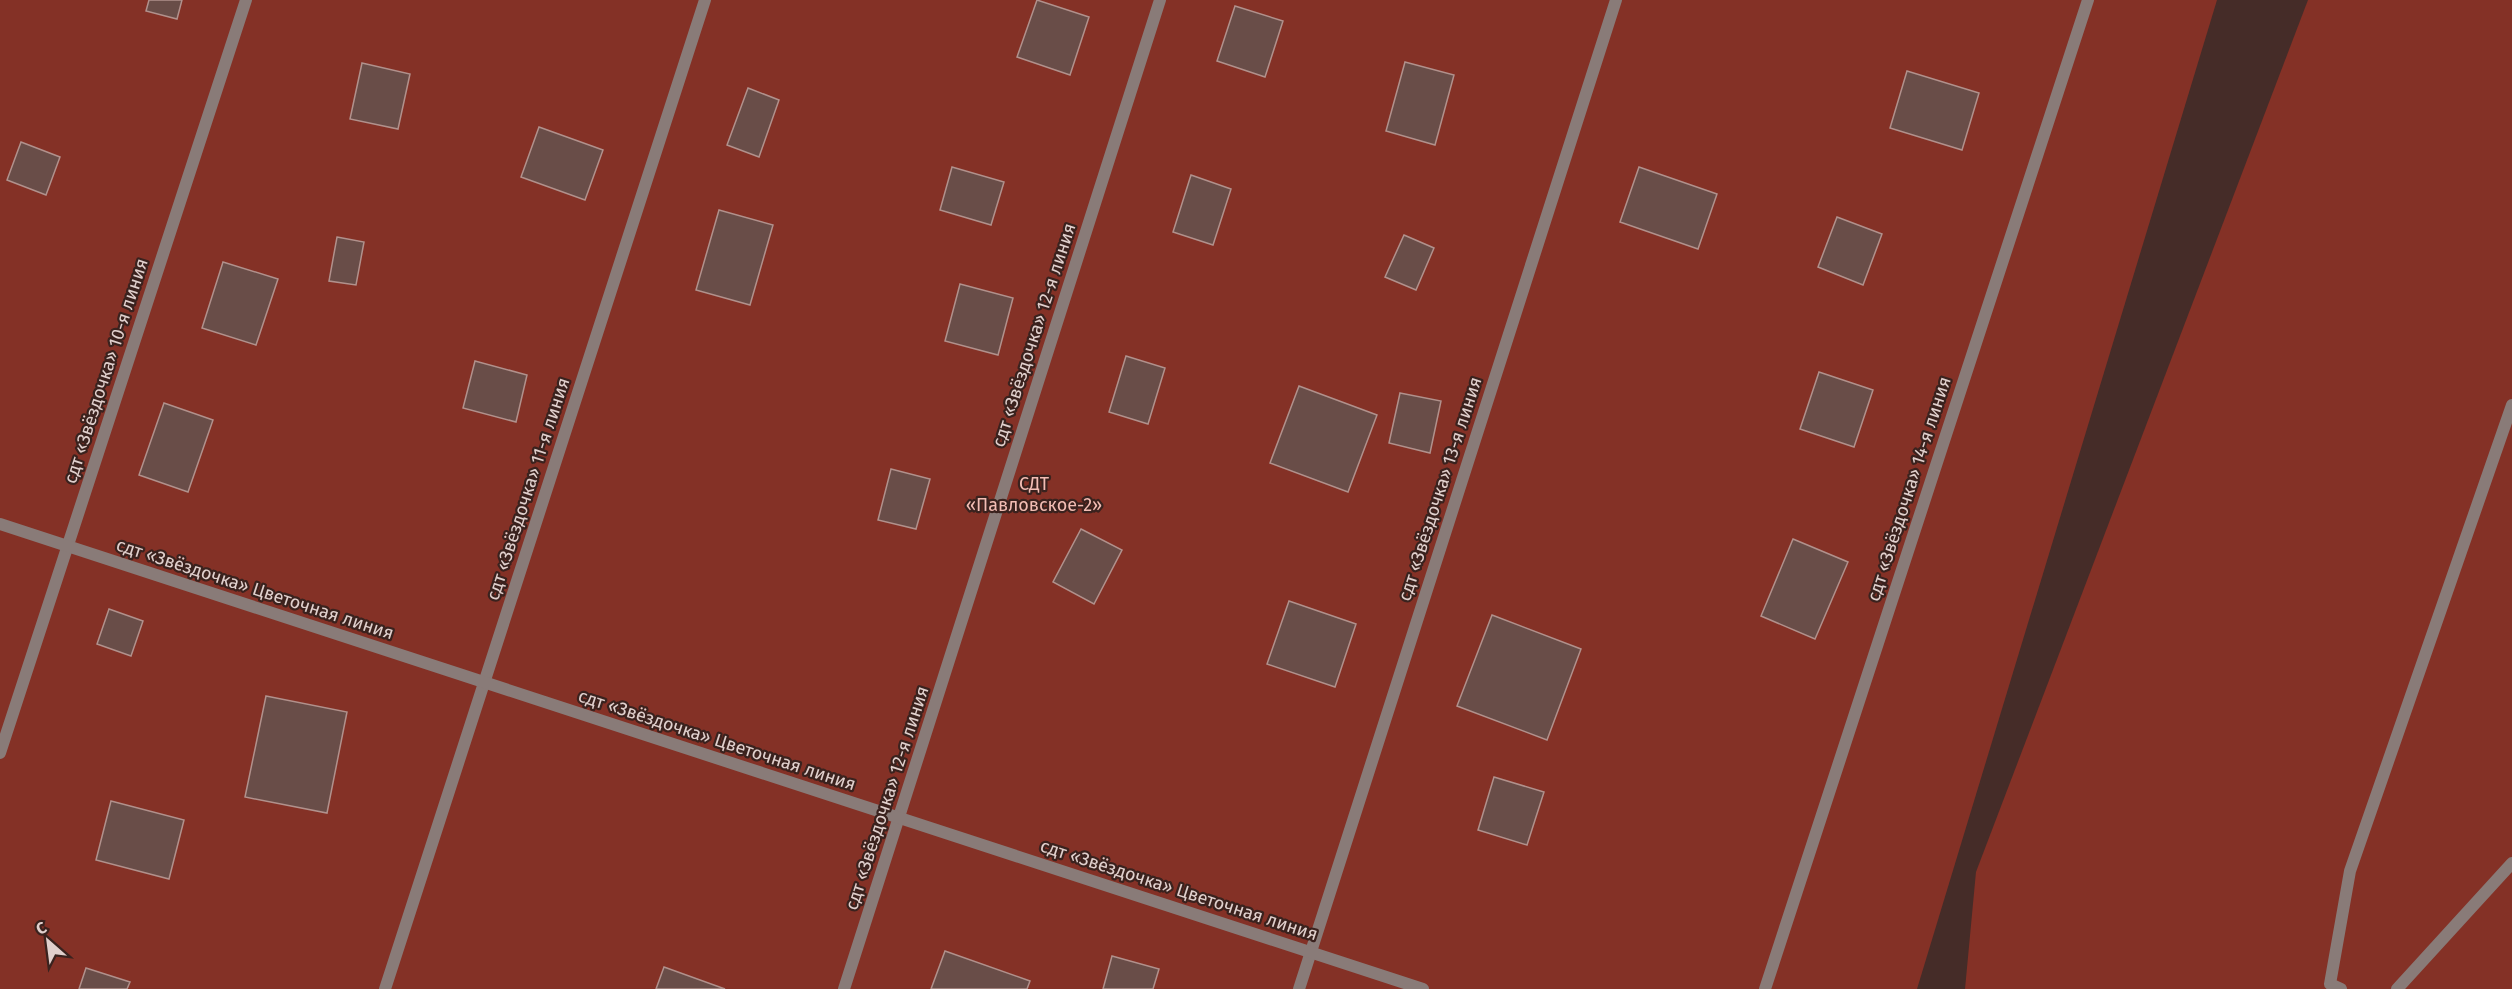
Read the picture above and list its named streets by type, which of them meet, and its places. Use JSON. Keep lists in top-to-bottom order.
{
  "streets": {
    "street": [
      "сдт «Звёздочка» 12-я линия",
      "сдт «Звёздочка» 10-я линия",
      "сдт «Звёздочка» 11-я линия",
      "сдт «Звёздочка» 13-я линия",
      "сдт «Звёздочка» 14-я линия",
      "сдт «Звёздочка» Цветочная линия"
    ]
  },
  "crossings": [
    ["сдт «Звёздочка» 12-я линия", "сдт «Звёздочка» Цветочная линия"],
    ["сдт «Звёздочка» 10-я линия", "сдт «Звёздочка» Цветочная линия"],
    ["сдт «Звёздочка» 11-я линия", "сдт «Звёздочка» Цветочная линия"],
    ["сдт «Звёздочка» 13-я линия", "сдт «Звёздочка» Цветочная линия"]
  ],
  "parks": ["СДТ «Павловское-2»"],
  "north": "top left"
}
